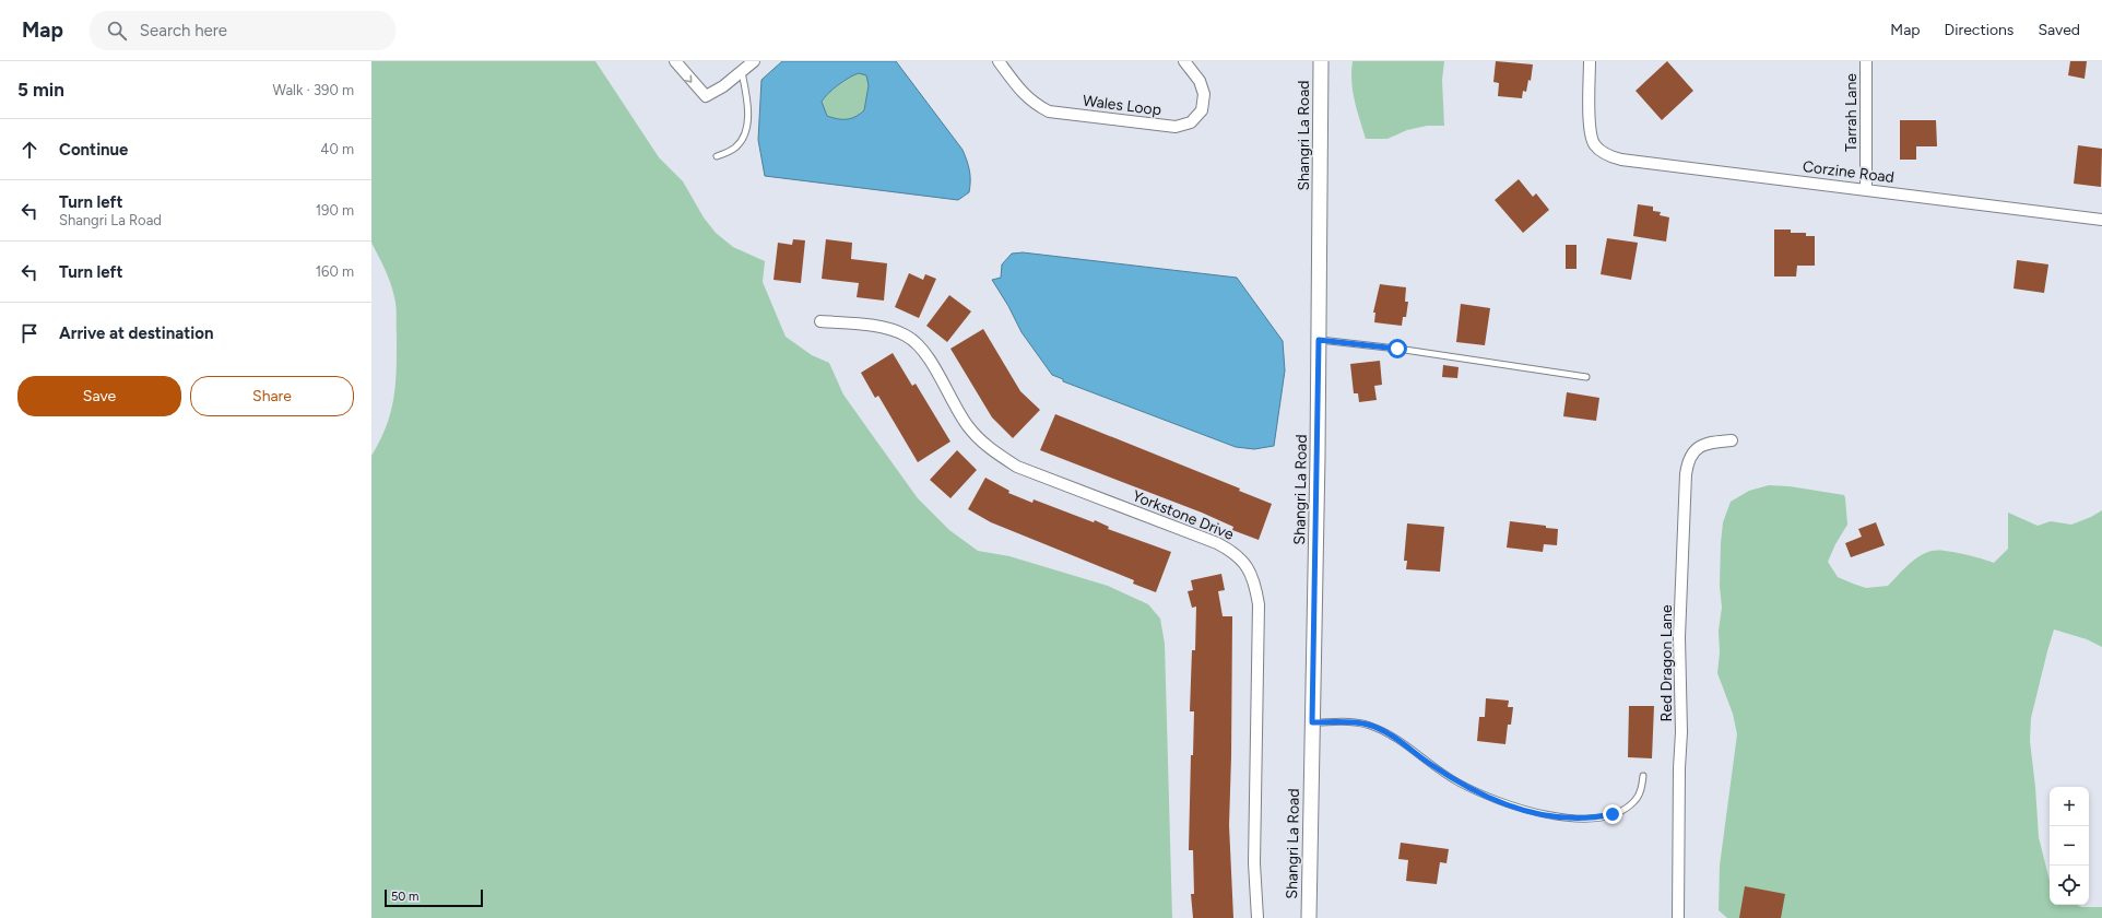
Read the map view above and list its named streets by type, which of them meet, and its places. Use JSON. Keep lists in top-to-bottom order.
{
  "streets": {
    "street": [
      "Wales Loop",
      "Tarrah Lane",
      "Shangri La Road",
      "Corzine Road",
      "Yorkstone Drive",
      "Red Dragon Lane"
    ]
  },
  "crossings": [
    ["Tarrah Lane", "Corzine Road"]
  ],
  "scale_bar": "50 m",
  "page": {
    "header": "Map",
    "search": "Search here",
    "nav": ["Map", "Directions", "Saved"],
    "heading": ["5 min", "Walk · 390 m"],
    "list": [
      ["Continue", "40 m"],
      ["Turn left", "Shangri La Road", "190 m"],
      ["Turn left", "160 m"],
      "Arrive at destination"
    ],
    "buttons": ["Save", "Share"],
    "map_buttons": ["+", "−"],
    "scale": "50 m"
  }
}
